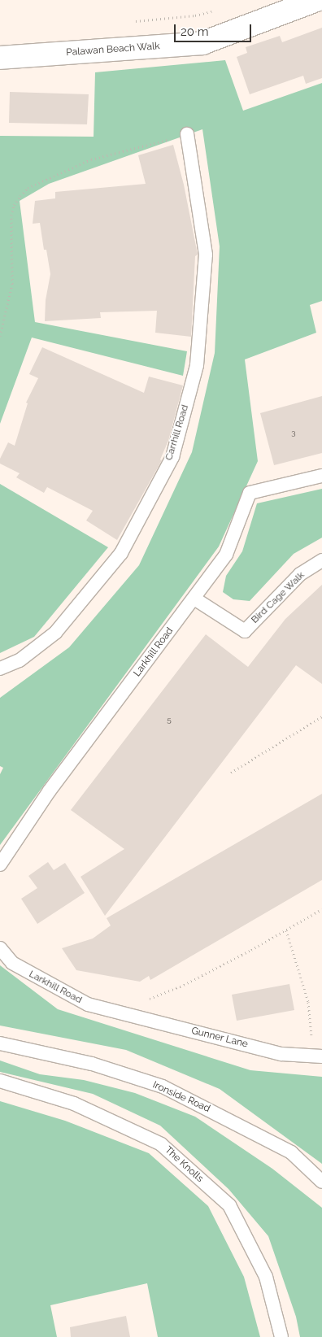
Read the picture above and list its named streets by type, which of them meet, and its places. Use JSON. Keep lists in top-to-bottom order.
{
  "streets": {
    "street": ["Palawan Beach Walk"],
    "lane": [
      "Carrhill Road",
      "Bird Cage Walk",
      "Larkhill Road",
      "Gunner Lane",
      "Ironside Road",
      "The Knolls"
    ]
  },
  "crossings": [
    ["Bird Cage Walk", "Larkhill Road"],
    ["Larkhill Road", "Gunner Lane"]
  ],
  "house_numbers": ["3", "5"],
  "scale_bar": "20 m"
}
